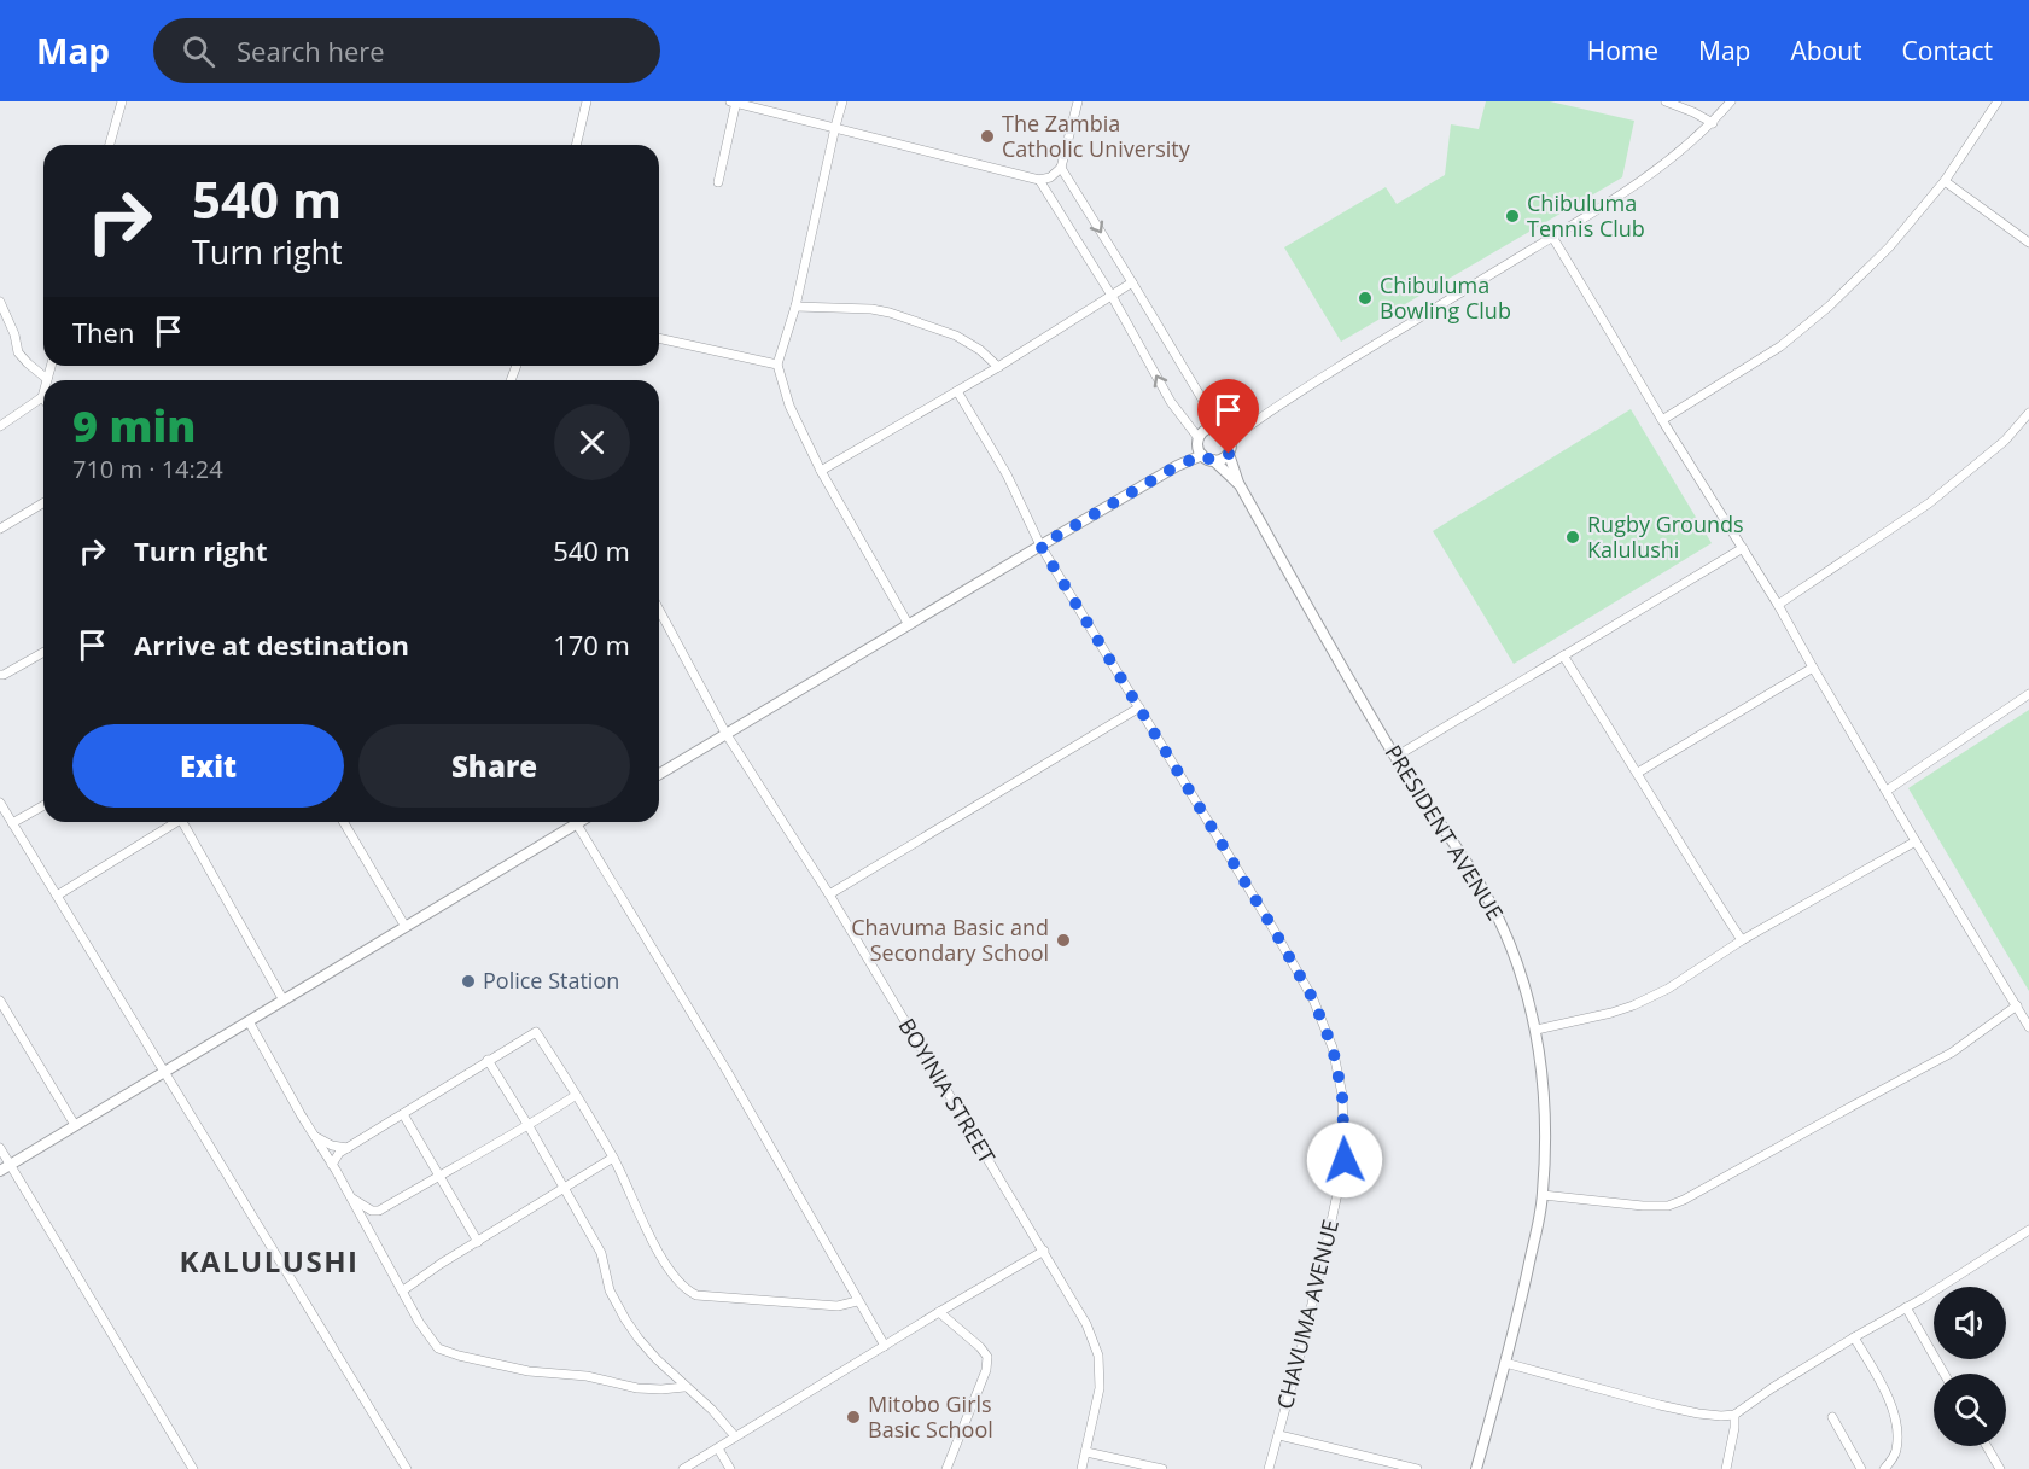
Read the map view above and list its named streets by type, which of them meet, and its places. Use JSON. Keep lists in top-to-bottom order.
{
  "streets": {
    "street": ["PRESIDENT AVENUE", "BOYINIA STREET", "CHAVUMA AVENUE"]
  },
  "districts": ["KALULUSHI"],
  "places": [
    "The Zambia Catholic University",
    "Chibuluma Tennis Club",
    "Chibuluma Bowling Club",
    "Rugby Grounds Kalulushi",
    "Chavuma Basic and Secondary School",
    "Police Station",
    "Mitobo Girls Basic School"
  ],
  "page": {
    "header": "Map",
    "search": "Search here",
    "nav": [
      "Home",
      "Map",
      "About",
      "Contact"
    ],
    "turn": ["540 m", "Turn right"],
    "then": "Then",
    "heading": ["9 min", "710 m · 14:24"],
    "list": [
      {
        "name": "Turn right",
        "value": "540 m"
      },
      {
        "name": "Arrive at destination",
        "value": "170 m"
      }
    ],
    "buttons": ["Exit", "Share"]
  }
}
